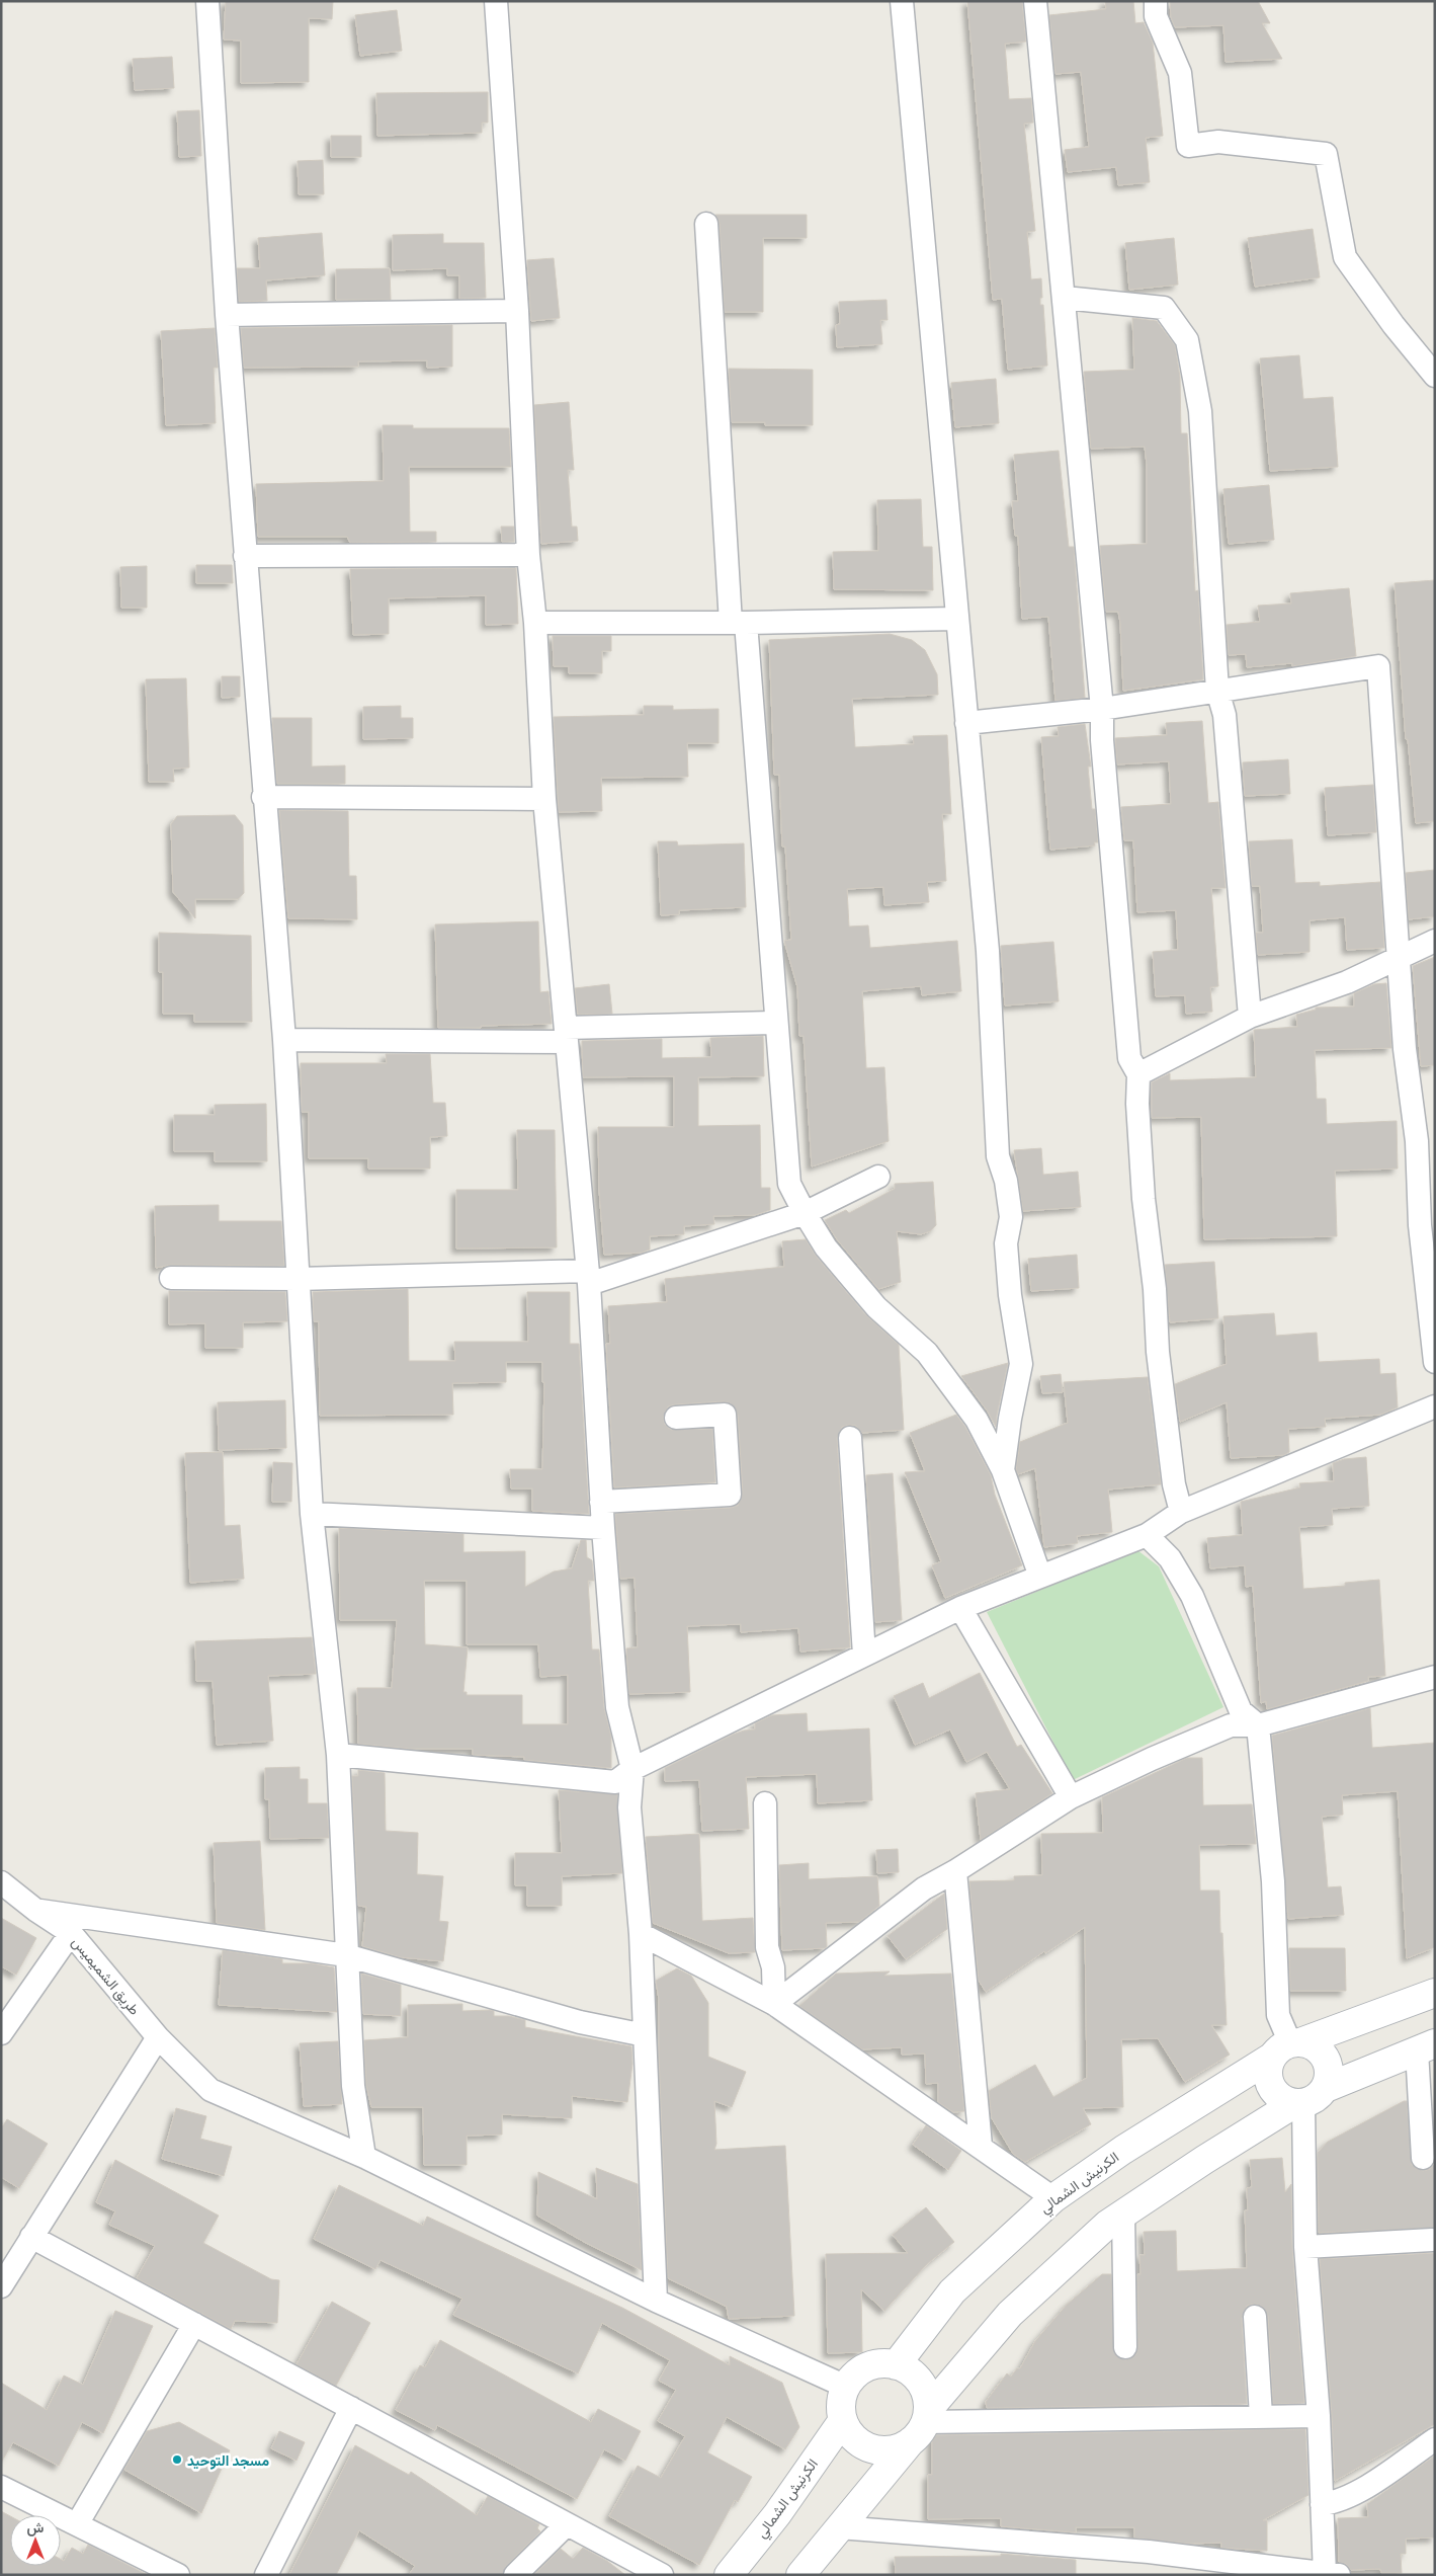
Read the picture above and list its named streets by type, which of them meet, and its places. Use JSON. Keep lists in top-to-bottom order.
{
  "streets": {
    "main road": ["الكرنيش الشمالي"],
    "street": ["طريق الشميميس"]
  },
  "crossings": [
    ["طريق الشميميس", "الكرنيش الشمالي"]
  ],
  "places": ["مسجد التوحيد"],
  "north": "top"
}
